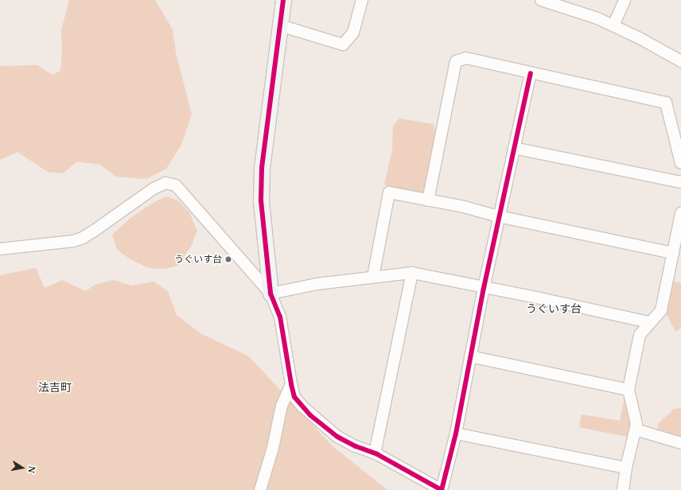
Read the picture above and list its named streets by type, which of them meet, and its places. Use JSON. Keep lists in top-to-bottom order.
{
  "districts": ["うぐいす台", "法吉町"],
  "places": ["うぐいす台"],
  "north": "right"
}
